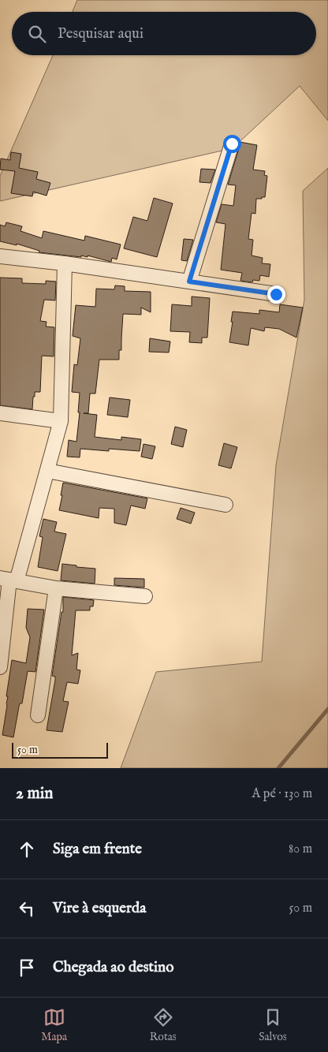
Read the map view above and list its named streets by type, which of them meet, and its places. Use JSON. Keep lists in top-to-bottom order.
{
  "scale_bar": "50 m",
  "page": {
    "search": "Pesquisar aqui",
    "scale": "50 m",
    "heading": ["2 min", "A pé · 130 m"],
    "list": [
      ["Siga em frente", "80 m"],
      ["Vire à esquerda", "50 m"],
      "Chegada ao destino"
    ],
    "nav": ["Mapa", "Rotas", "Salvos"]
  }
}
